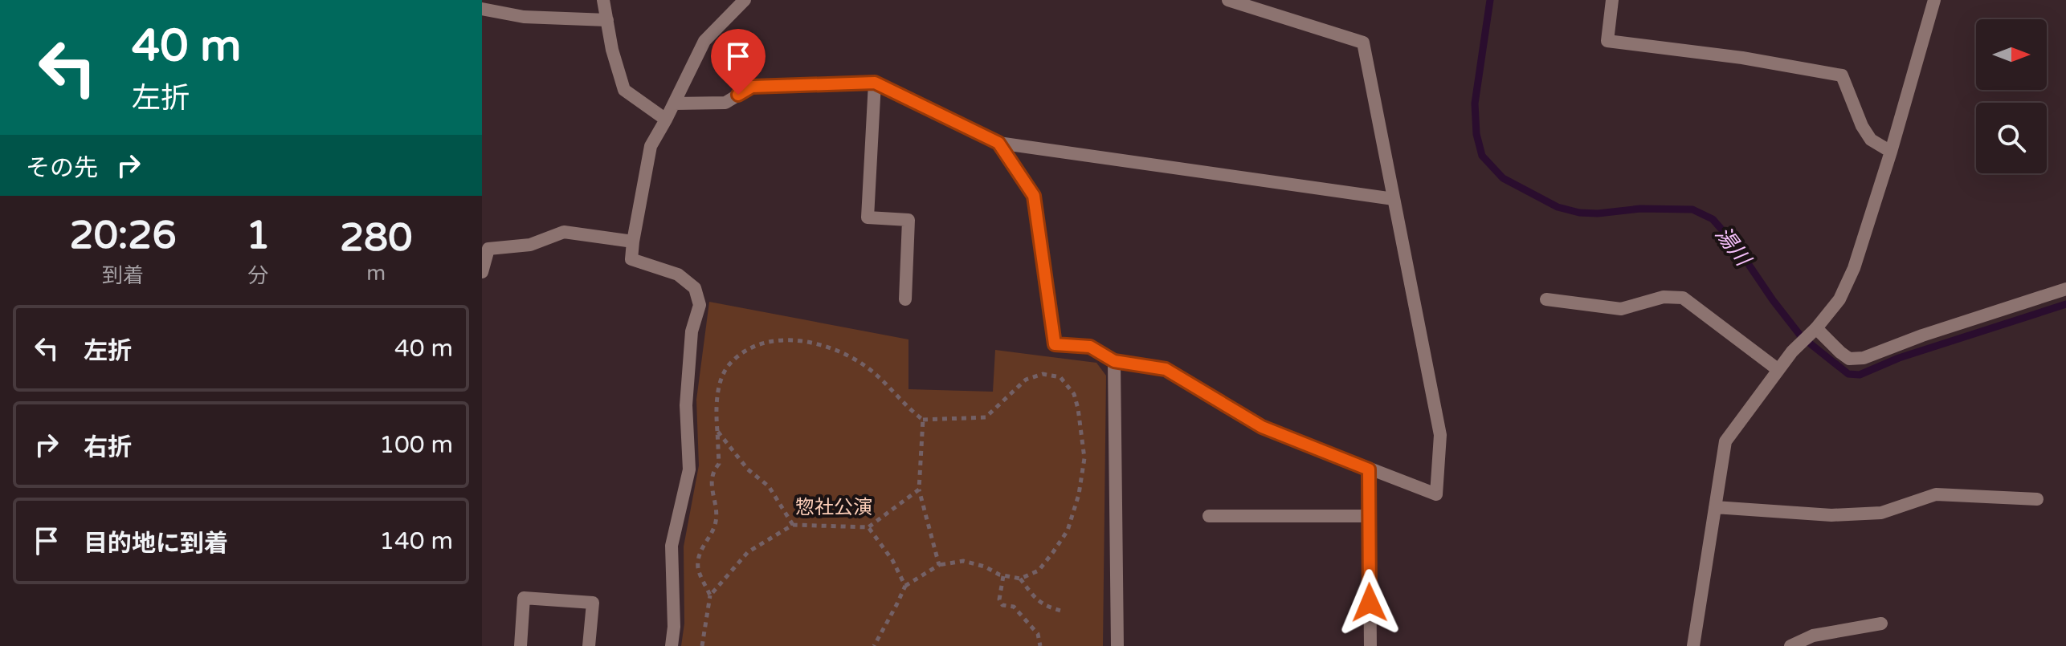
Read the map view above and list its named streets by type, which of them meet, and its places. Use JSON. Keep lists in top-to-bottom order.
{
  "water": ["湯川"],
  "parks": ["惣社公演"],
  "north": "right",
  "page": {
    "turn": ["40 m", "左折"],
    "then": "その先",
    "eta": [
      "20:26",
      "到着",
      "1",
      "分",
      "280",
      "m"
    ],
    "list": [
      {
        "name": "左折",
        "value": "40 m"
      },
      {
        "name": "右折",
        "value": "100 m"
      },
      {
        "name": "目的地に到着",
        "value": "140 m"
      }
    ]
  }
}
